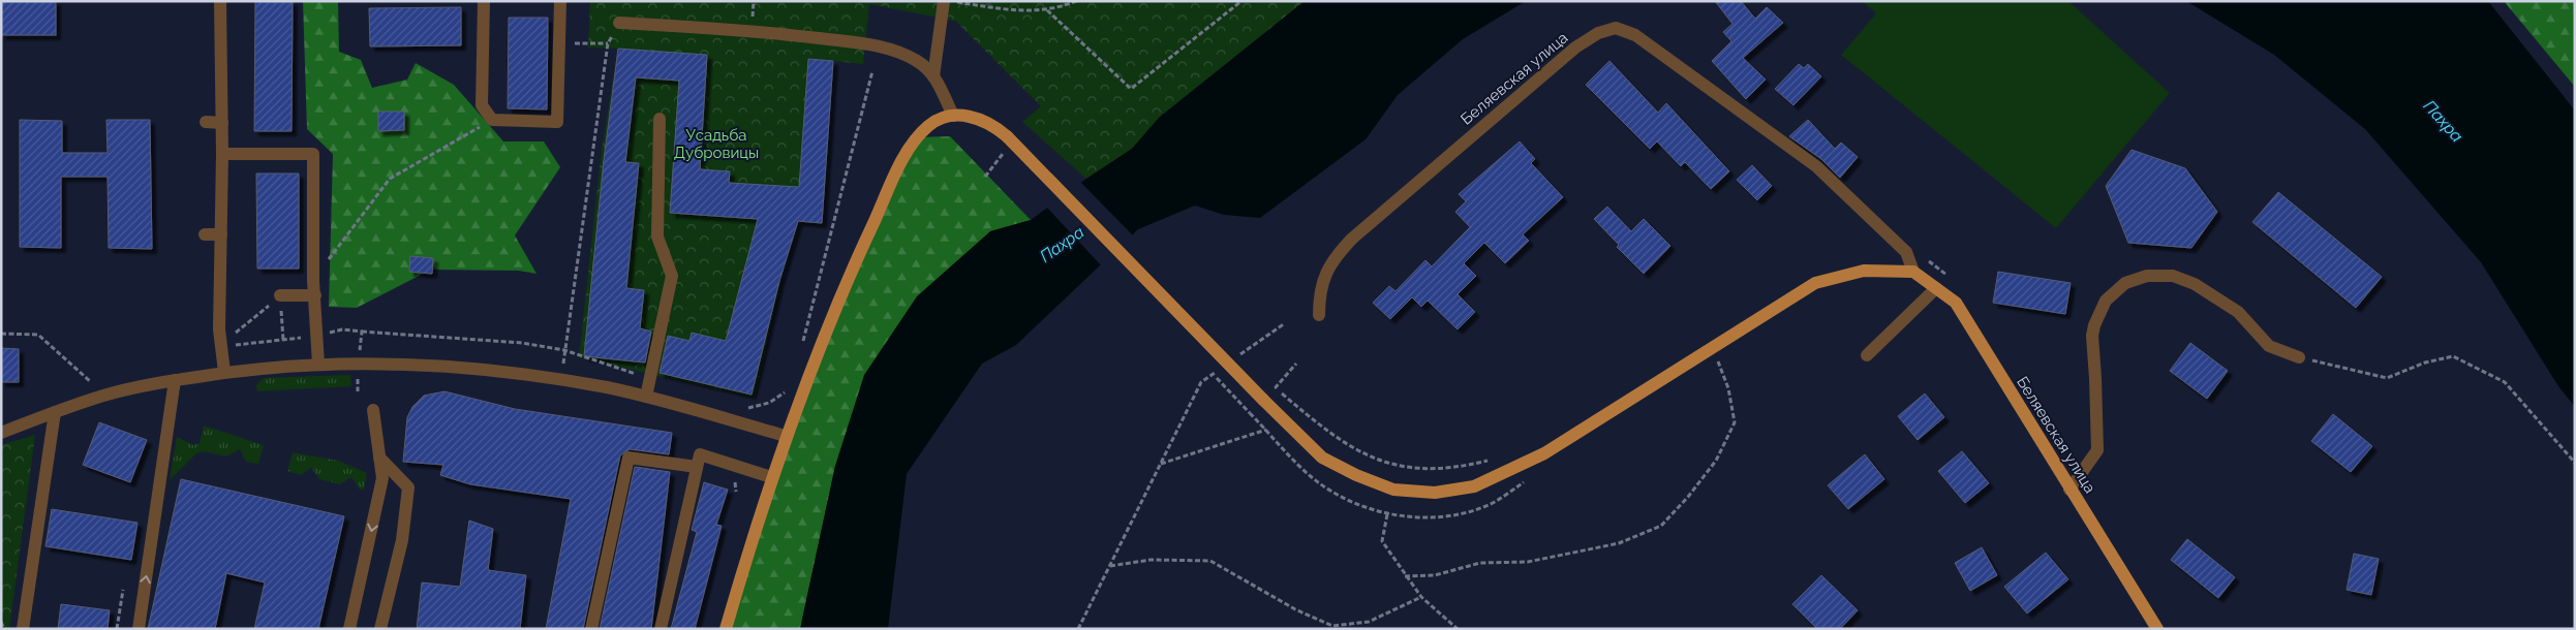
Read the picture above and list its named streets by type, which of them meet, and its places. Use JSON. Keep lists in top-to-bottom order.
{
  "streets": {
    "main road": ["Беляевская улица"]
  },
  "water": ["Пахра"],
  "parks": ["Усадьба Дубровицы"]
}
